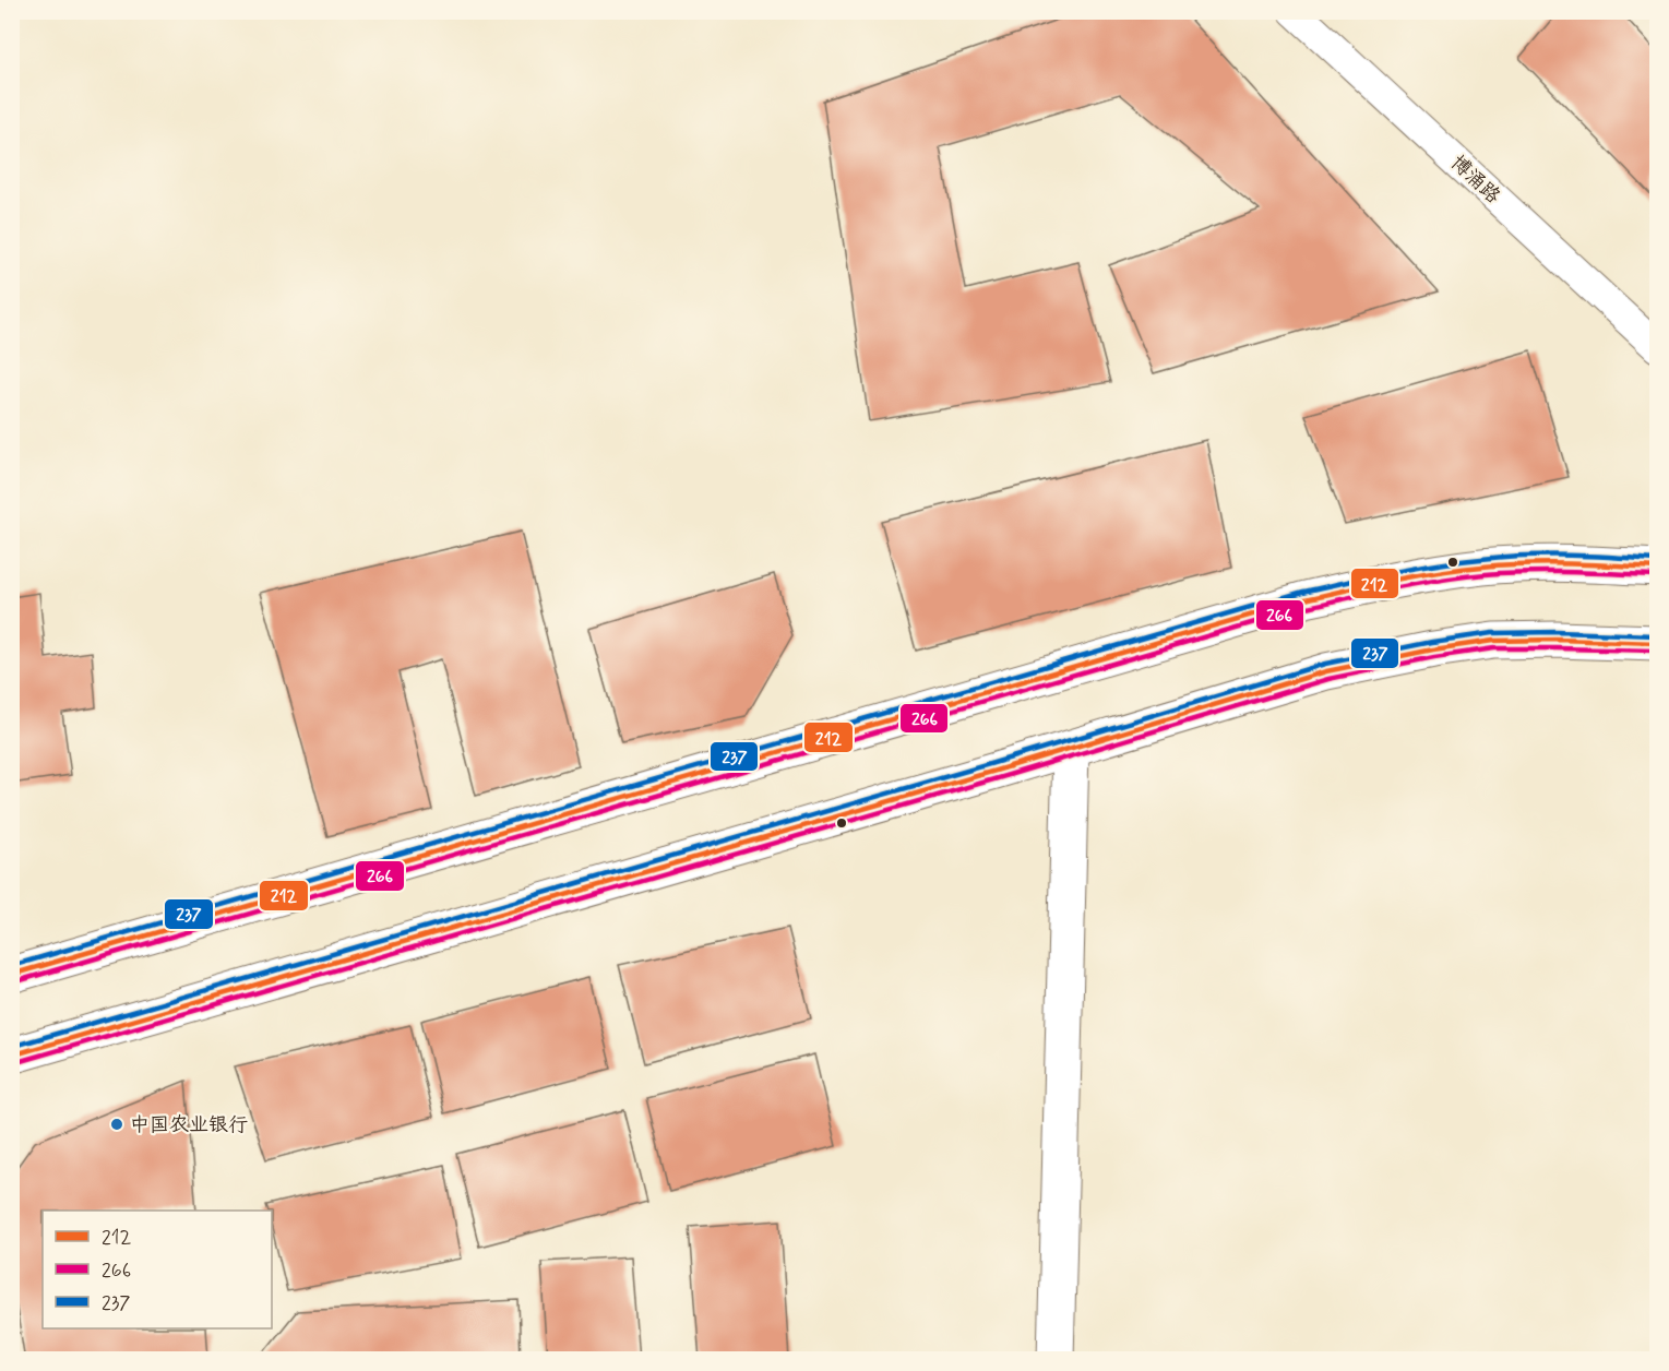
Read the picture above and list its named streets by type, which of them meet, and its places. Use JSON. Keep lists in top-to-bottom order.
{
  "streets": {
    "street": ["博涌路"]
  },
  "places": ["中国农业银行"],
  "lines": ["transit line 237", "transit line 212", "transit line 266"],
  "legend": ["212", "266", "237"]
}
